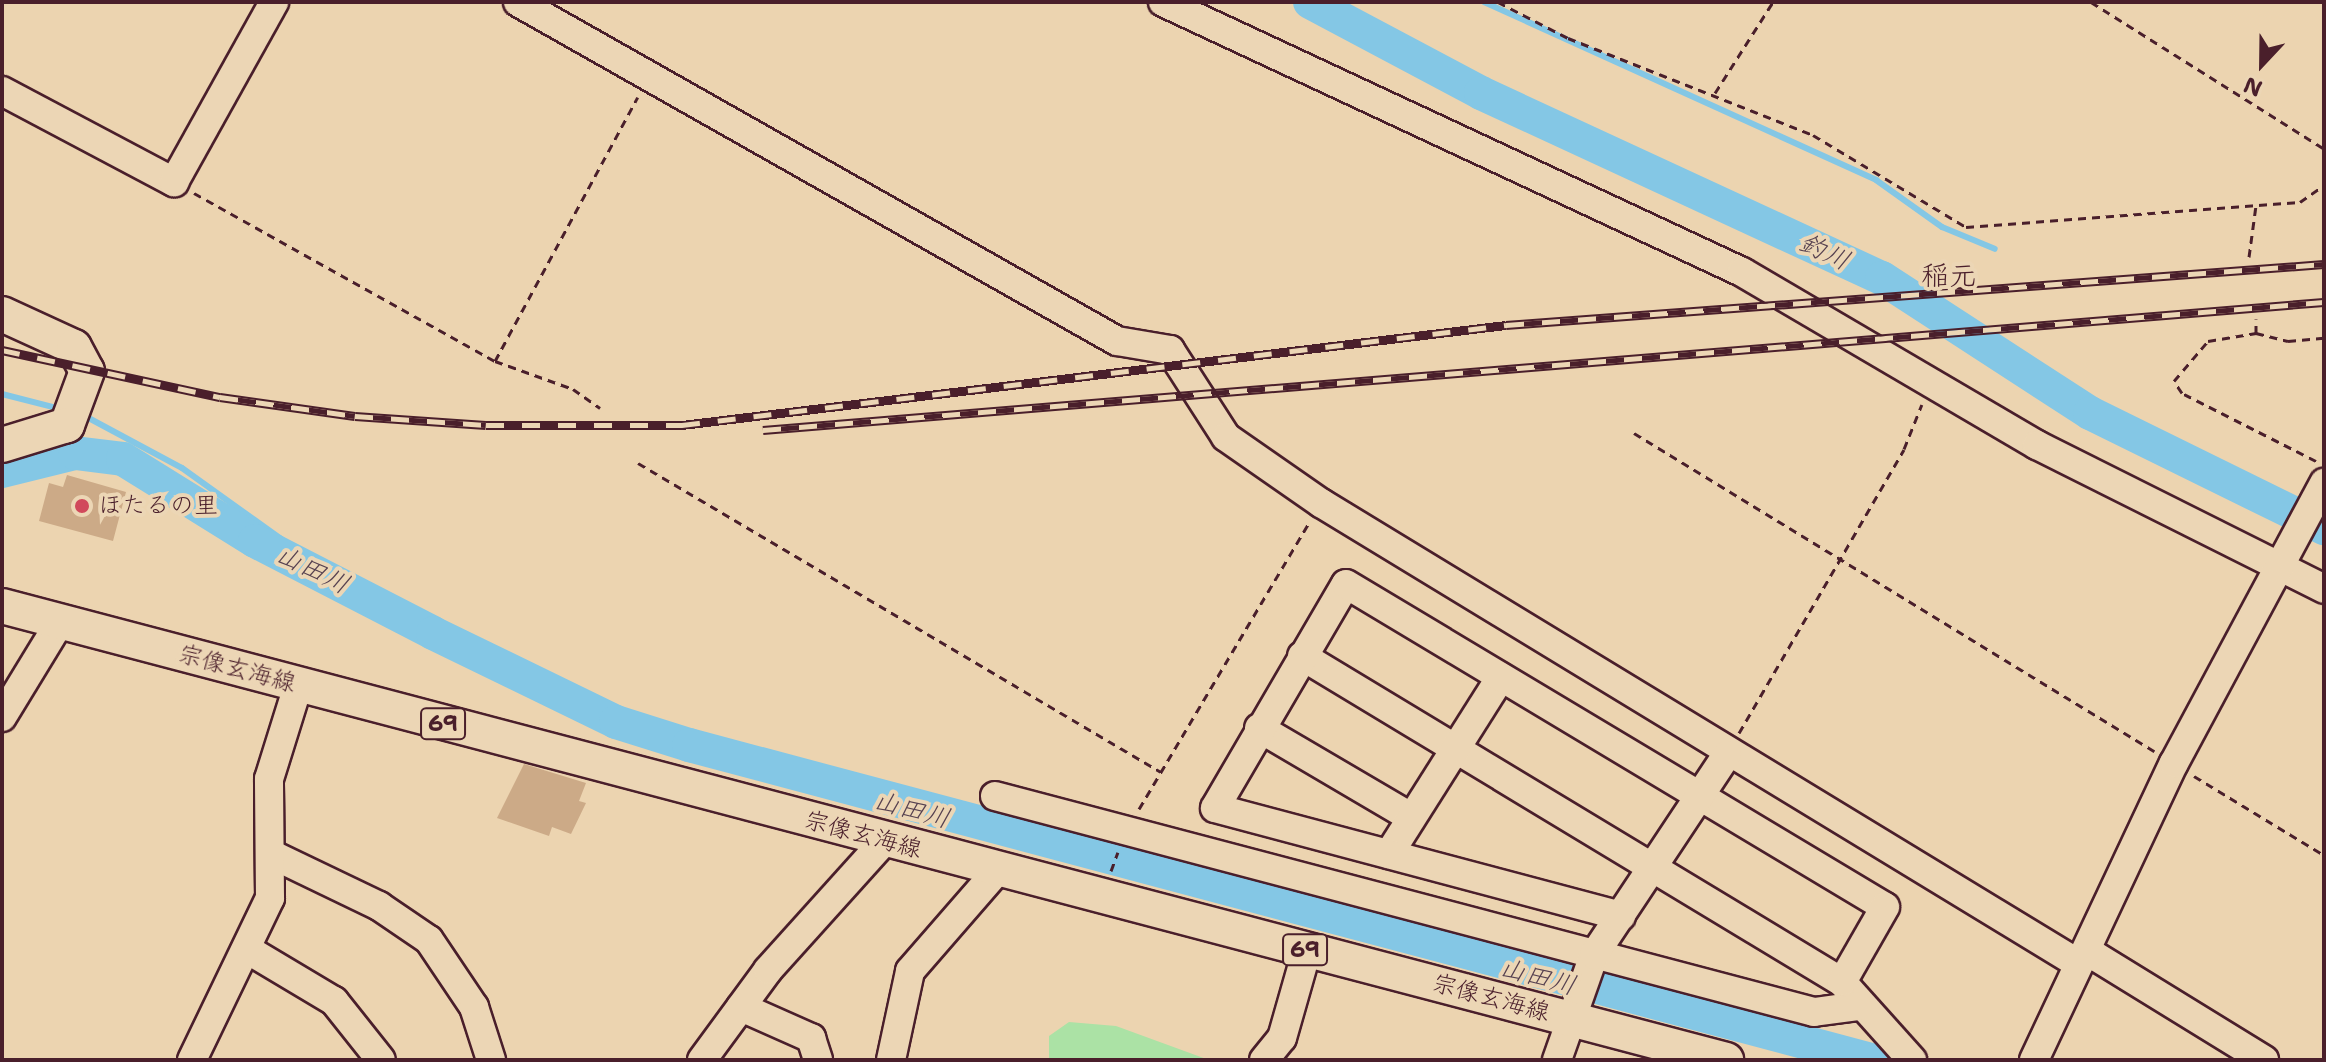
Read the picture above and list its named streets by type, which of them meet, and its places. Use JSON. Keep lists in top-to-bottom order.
{
  "streets": {
    "main road": ["宗像玄海線", "69"]
  },
  "districts": ["稲元"],
  "water": ["釣川", "山田川"],
  "places": ["ほたるの里"],
  "north": "bottom"
}
